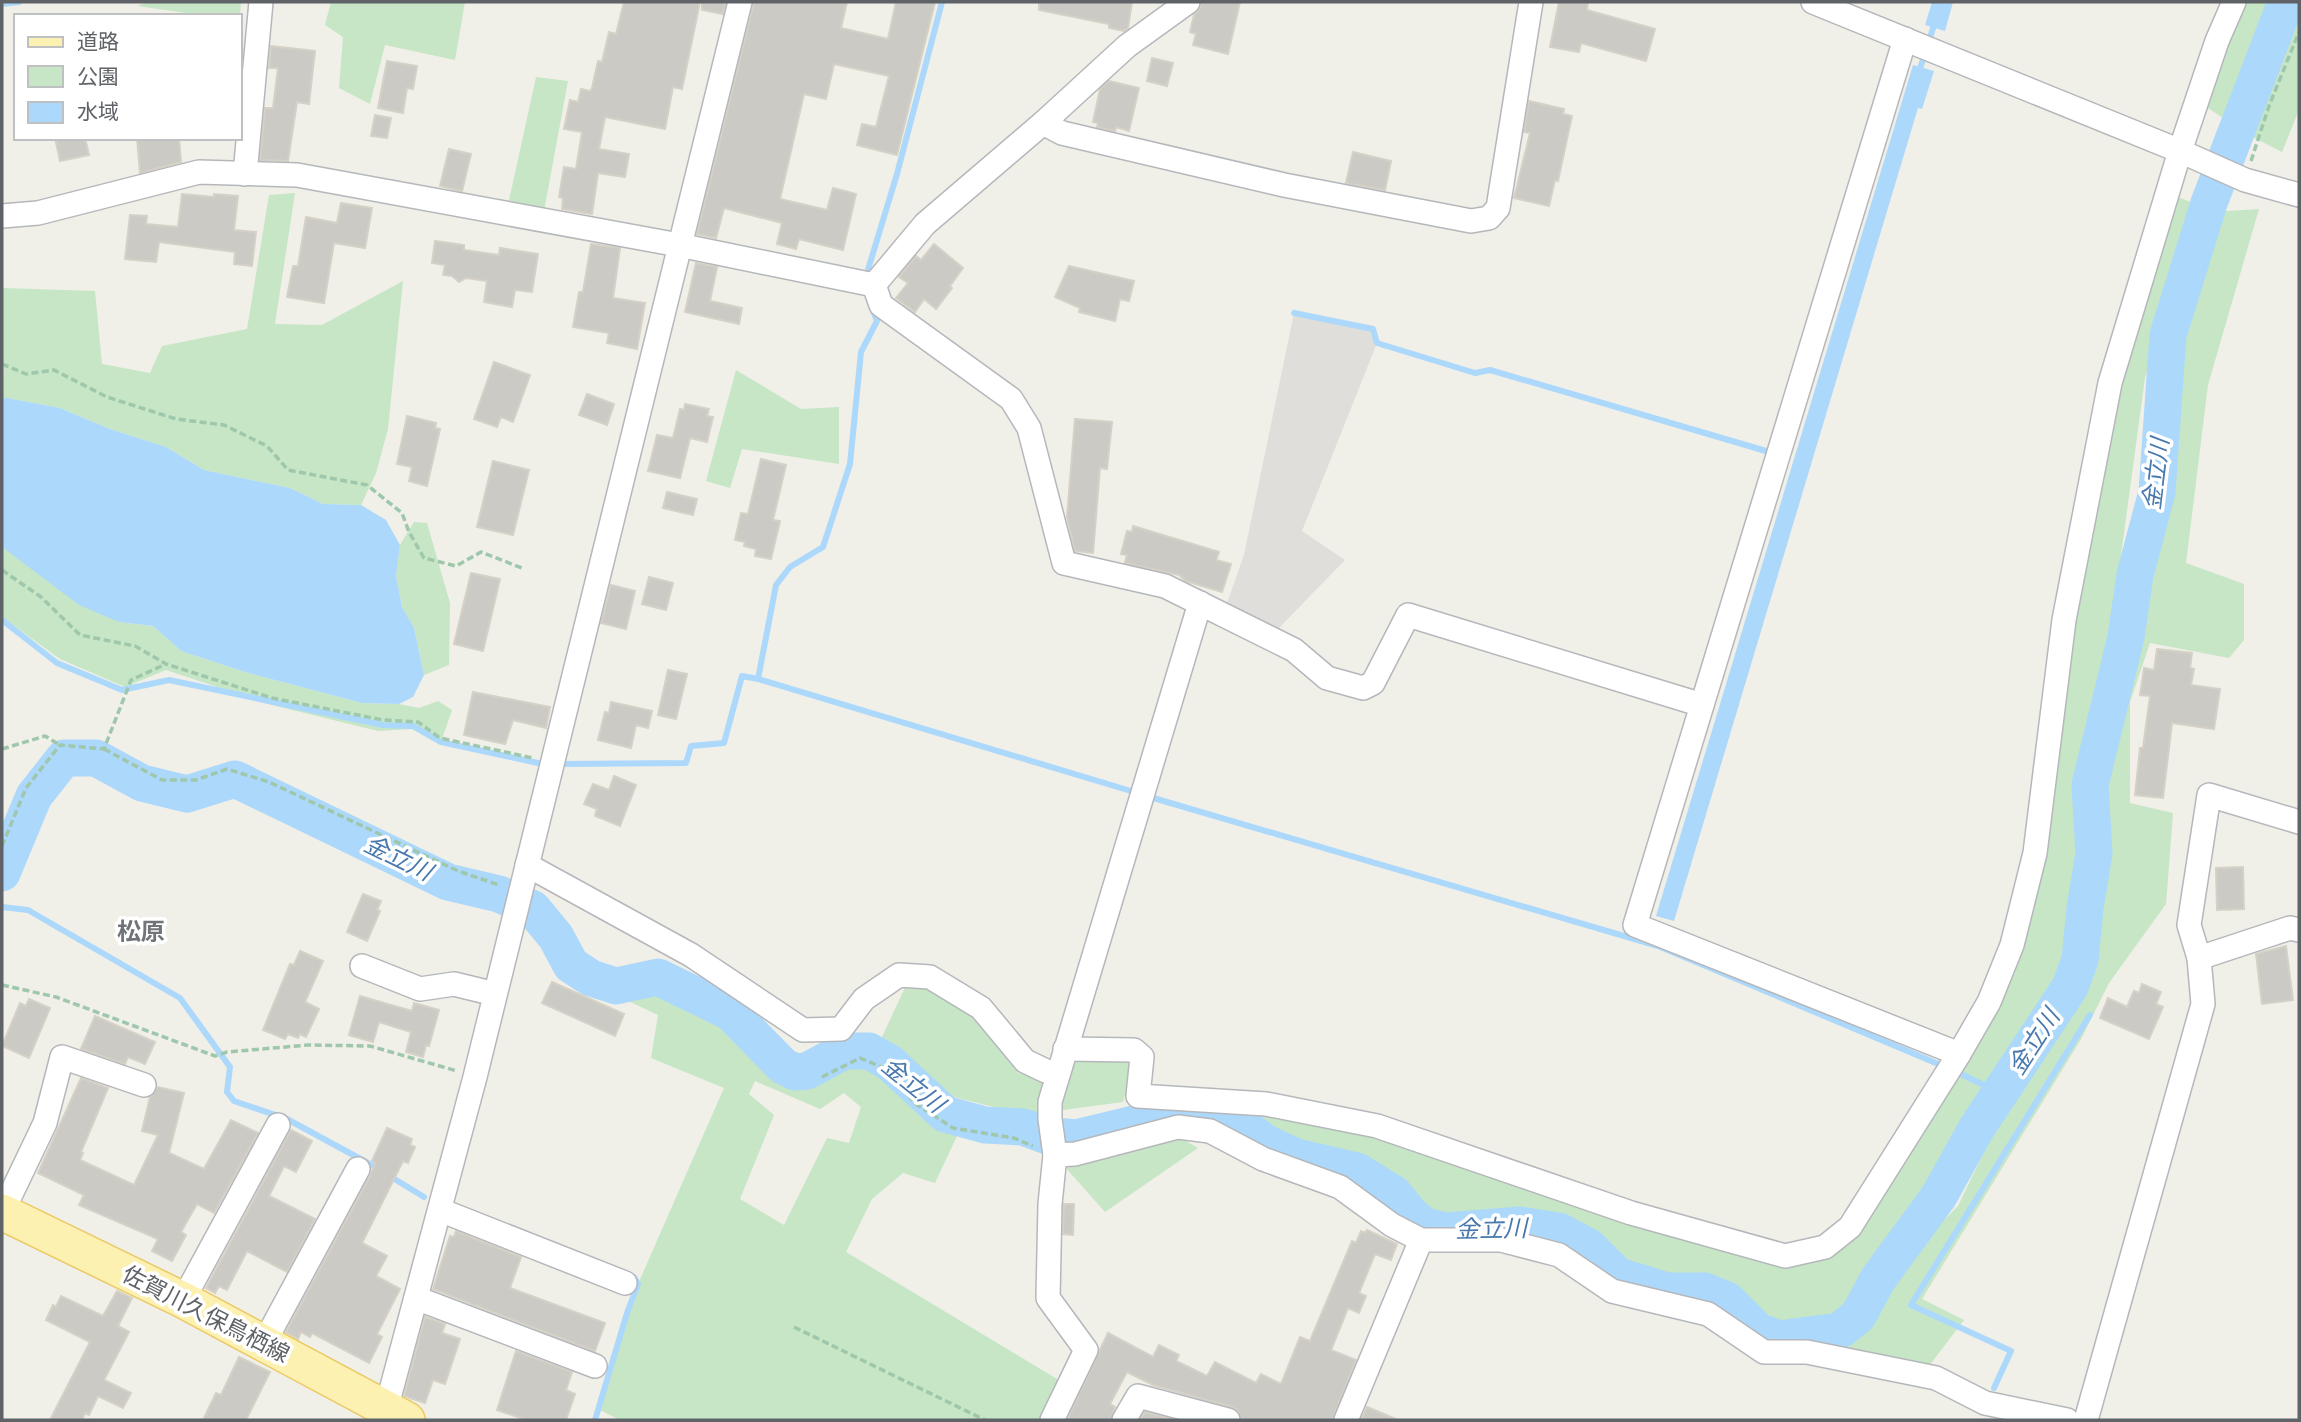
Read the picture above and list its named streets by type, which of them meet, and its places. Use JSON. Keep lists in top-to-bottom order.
{
  "streets": {
    "main road": ["佐賀川久保鳥栖線"]
  },
  "districts": ["松原"],
  "water": ["金立川"],
  "legend": ["道路", "公園", "水域"]
}
